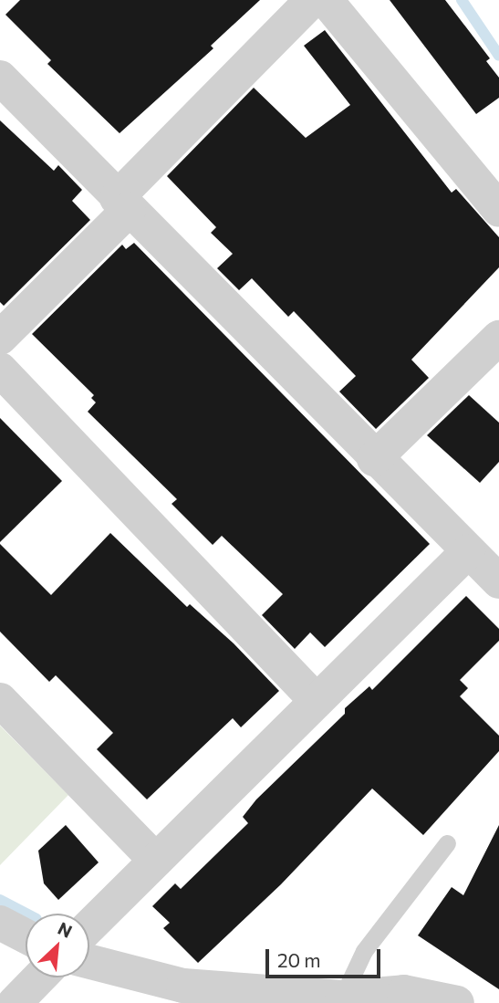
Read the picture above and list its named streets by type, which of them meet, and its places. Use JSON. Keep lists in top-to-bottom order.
{
  "scale_bar": "20 m",
  "north": "top right"
}
